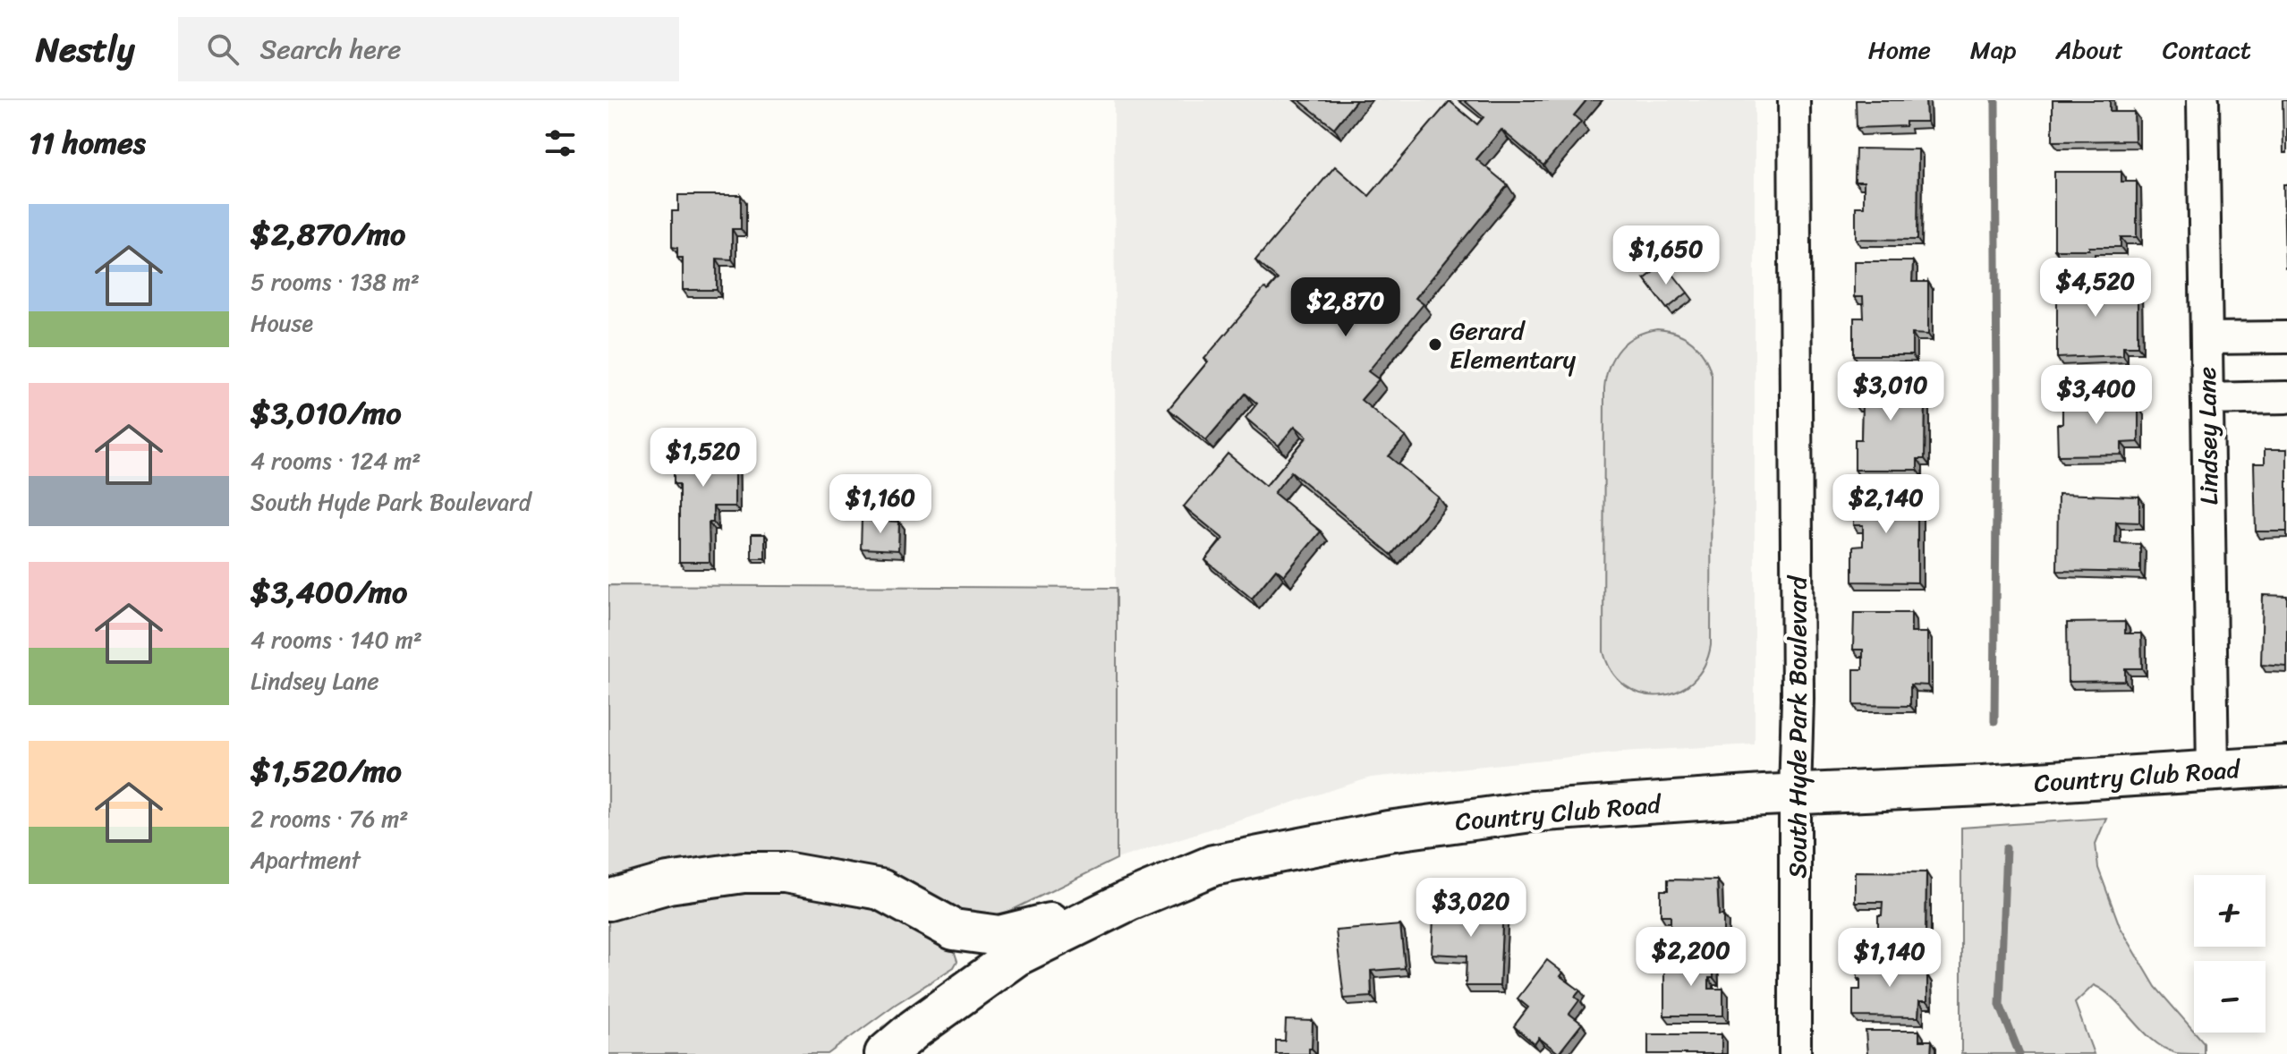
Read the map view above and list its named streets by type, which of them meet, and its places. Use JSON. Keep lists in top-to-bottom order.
{
  "streets": {
    "main road": ["Country Club Road"],
    "street": ["Lindsey Lane", "South Hyde Park Boulevard"]
  },
  "crossings": [
    ["Lindsey Lane", "Country Club Road"],
    ["South Hyde Park Boulevard", "Country Club Road"]
  ],
  "places": ["Gerard Elementary"],
  "page": {
    "header": "Nestly",
    "search": "Search here",
    "nav": [
      "Home",
      "Map",
      "About",
      "Contact"
    ],
    "heading": "11 homes",
    "list": [
      {
        "name": "$2,870/mo",
        "note": "5 rooms · 138 m² · House"
      },
      {
        "name": "$3,010/mo",
        "note": "4 rooms · 124 m² · South Hyde Park Boulevard"
      },
      {
        "name": "$3,400/mo",
        "note": "4 rooms · 140 m² · Lindsey Lane"
      },
      {
        "name": "$1,520/mo",
        "note": "2 rooms · 76 m² · Apartment"
      }
    ],
    "price": [
      "$1,650",
      "$4,520",
      "$2,870",
      "$3,010",
      "$3,400",
      "$1,520",
      "$1,160",
      "$2,140",
      "$3,020",
      "$2,200",
      "$1,140"
    ],
    "map_buttons": ["+", "−"]
  }
}
